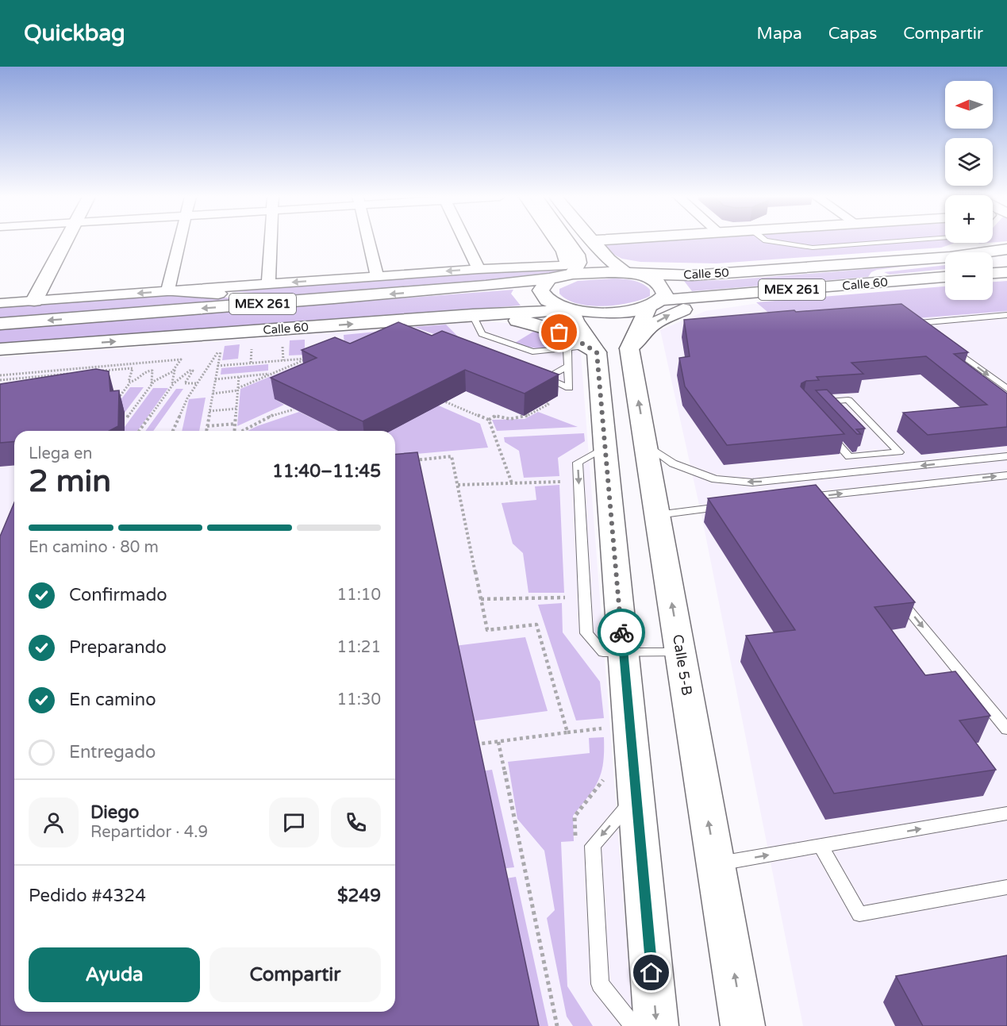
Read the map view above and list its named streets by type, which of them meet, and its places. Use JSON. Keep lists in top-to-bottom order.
{
  "streets": {
    "street": [
      "Calle 50",
      "Calle 60",
      "MEX 261",
      "Calle 5-B"
    ]
  },
  "crossings": [
    ["Calle 50", "MEX 261"]
  ],
  "north": "left",
  "page": {
    "header": "Quickbag",
    "nav": ["Mapa", "Capas", "Compartir"],
    "map_buttons": ["+", "−"],
    "heading": ["2 min", "Llega en", "11:40–11:45"],
    "panel": [
      "Diego",
      "Repartidor · 4.9",
      "Pedido #4324",
      "$249"
    ],
    "bar": "En camino · 80 m",
    "list": [
      ["Confirmado", "11:10"],
      ["Preparando", "11:21"],
      ["En camino", "11:30"],
      "Entregado"
    ],
    "buttons": ["Ayuda", "Compartir"]
  }
}
